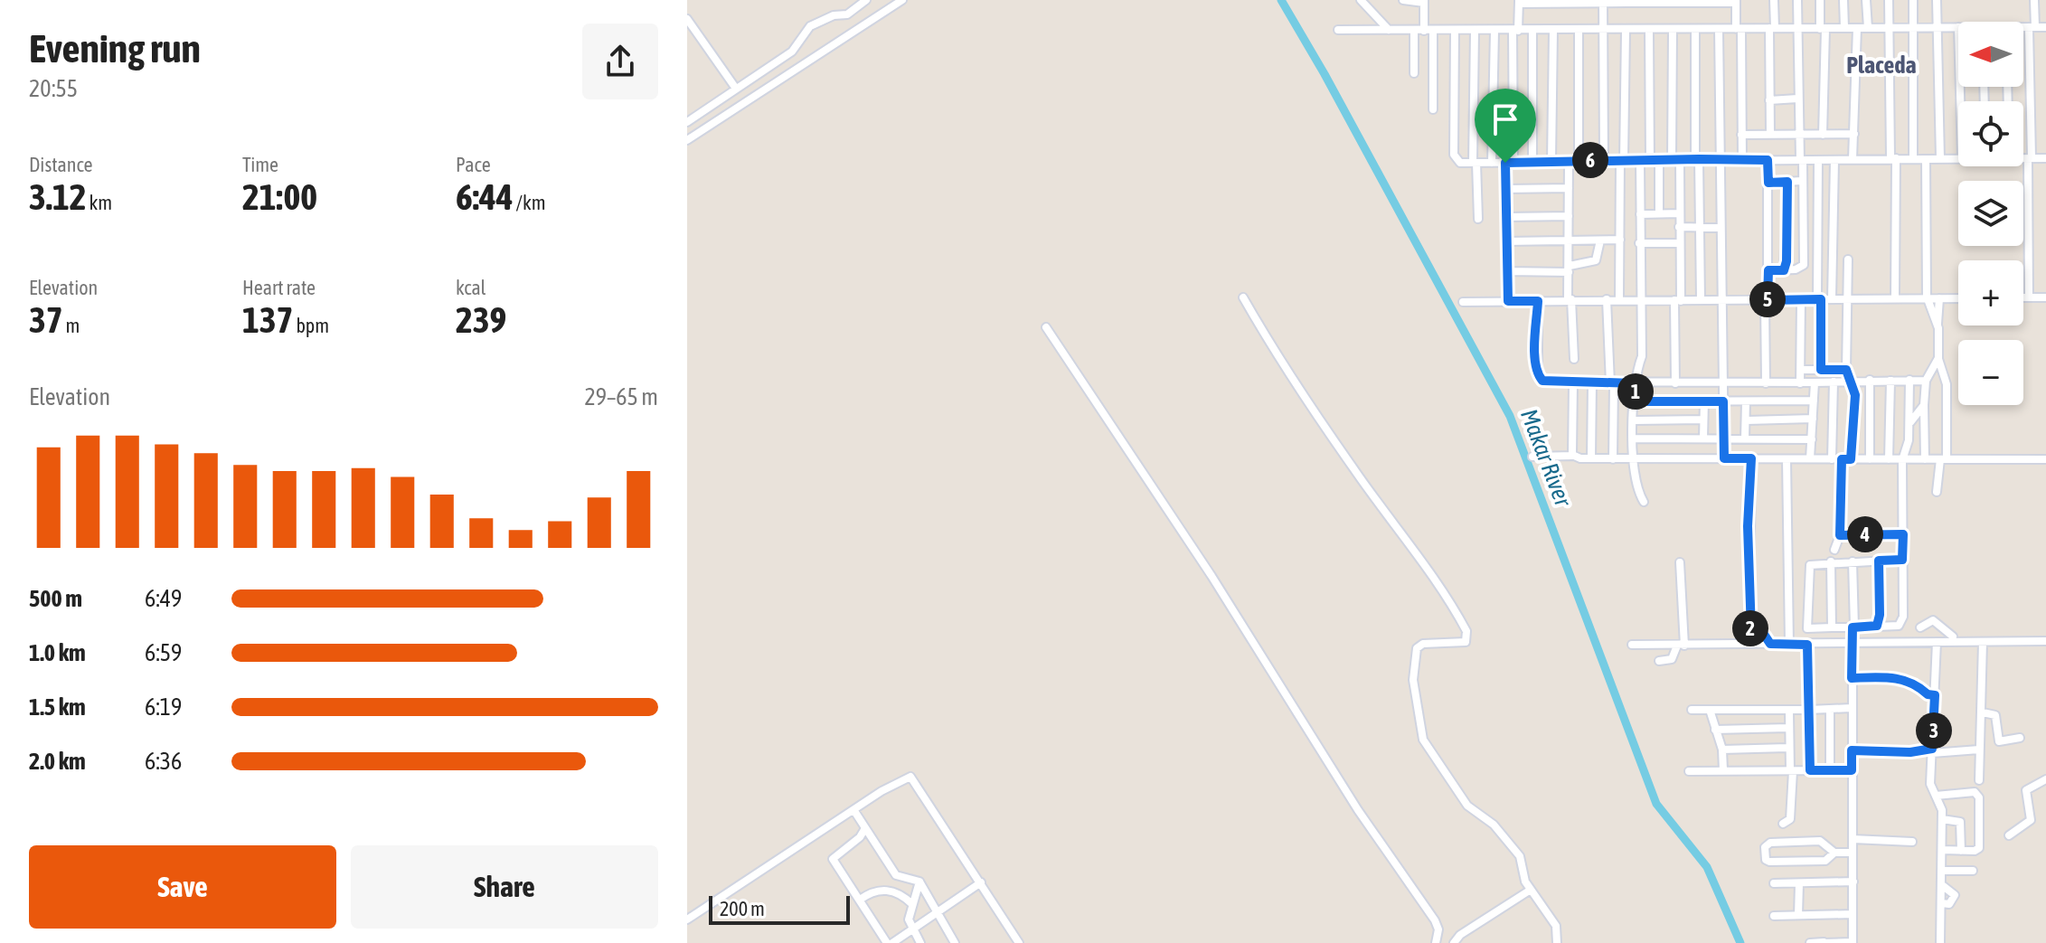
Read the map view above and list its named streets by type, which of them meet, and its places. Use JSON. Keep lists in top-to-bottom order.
{
  "districts": ["Placeda"],
  "water": ["Makar River"],
  "scale_bar": "200 m",
  "north": "left",
  "page": {
    "heading": ["Evening run", "20:55"],
    "map_buttons": ["+", "−"],
    "stats": [
      ["Distance", "3.12 km"],
      ["Time", "21:00"],
      ["Pace", "6:44 /km"],
      ["Elevation", "37 m"],
      ["Heart rate", "137 bpm"],
      ["kcal", "239"]
    ],
    "pins": [
      "6",
      "5",
      "1",
      "4",
      "2",
      "3"
    ],
    "chart": ["Elevation", "29–65 m"],
    "list": [
      {
        "name": "500 m",
        "note": "6:49"
      },
      {
        "name": "1.0 km",
        "note": "6:59"
      },
      {
        "name": "1.5 km",
        "note": "6:19"
      },
      {
        "name": "2.0 km",
        "note": "6:36"
      }
    ],
    "buttons": ["Save", "Share"],
    "scale": "200 m"
  }
}
